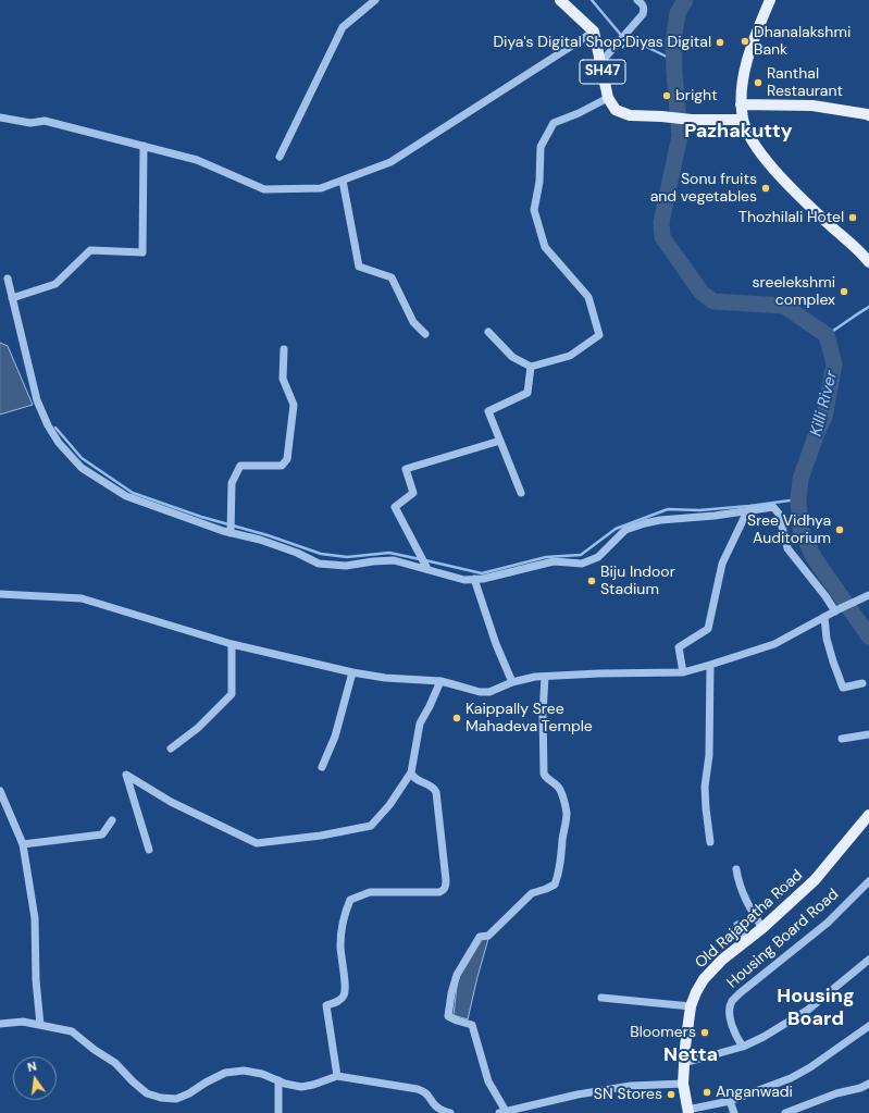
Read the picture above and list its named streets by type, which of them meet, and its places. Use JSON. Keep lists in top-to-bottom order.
{
  "streets": {
    "main road": ["SH47", "Old Rajapatha Road"],
    "street": ["Housing Board Road"]
  },
  "districts": ["Pazhakutty", "Housing Board", "Netta"],
  "water": ["Killi River"],
  "places": [
    "Dhanalakshmi Bank",
    "Diya's Digital Shop;Diyas Digital",
    "Ranthal Restaurant",
    "bright",
    "Sonu fruits and vegetables",
    "Thozhilali Hotel",
    "sreelekshmi complex",
    "Sree Vidhya Auditorium",
    "Biju Indoor Stadium",
    "Kaippally Sree Mahadeva Temple",
    "Bloomers",
    "Anganwadi",
    "SN Stores"
  ],
  "north": "top"
}
